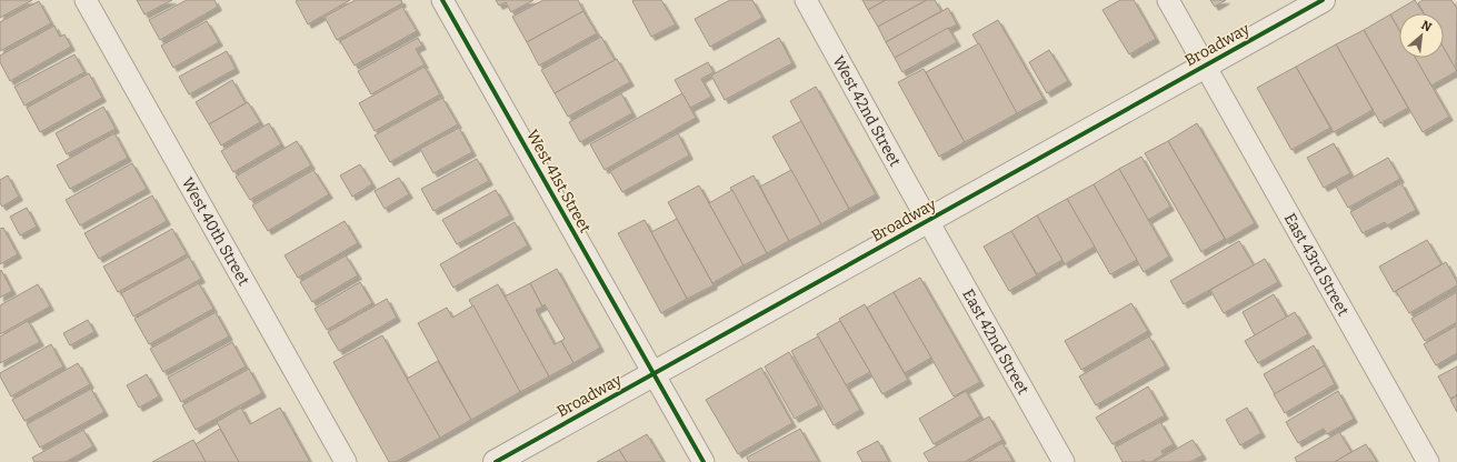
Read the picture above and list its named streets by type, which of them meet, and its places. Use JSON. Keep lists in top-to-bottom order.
{
  "streets": {
    "street": [
      "Broadway",
      "West 42nd Street",
      "West 41st Street",
      "West 40th Street",
      "East 43rd Street",
      "East 42nd Street"
    ]
  },
  "crossings": [
    ["Broadway", "West 42nd Street"],
    ["Broadway", "West 41st Street"],
    ["Broadway", "East 43rd Street"],
    ["Broadway", "East 42nd Street"],
    ["West 42nd Street", "East 42nd Street"]
  ],
  "north": "top right"
}
